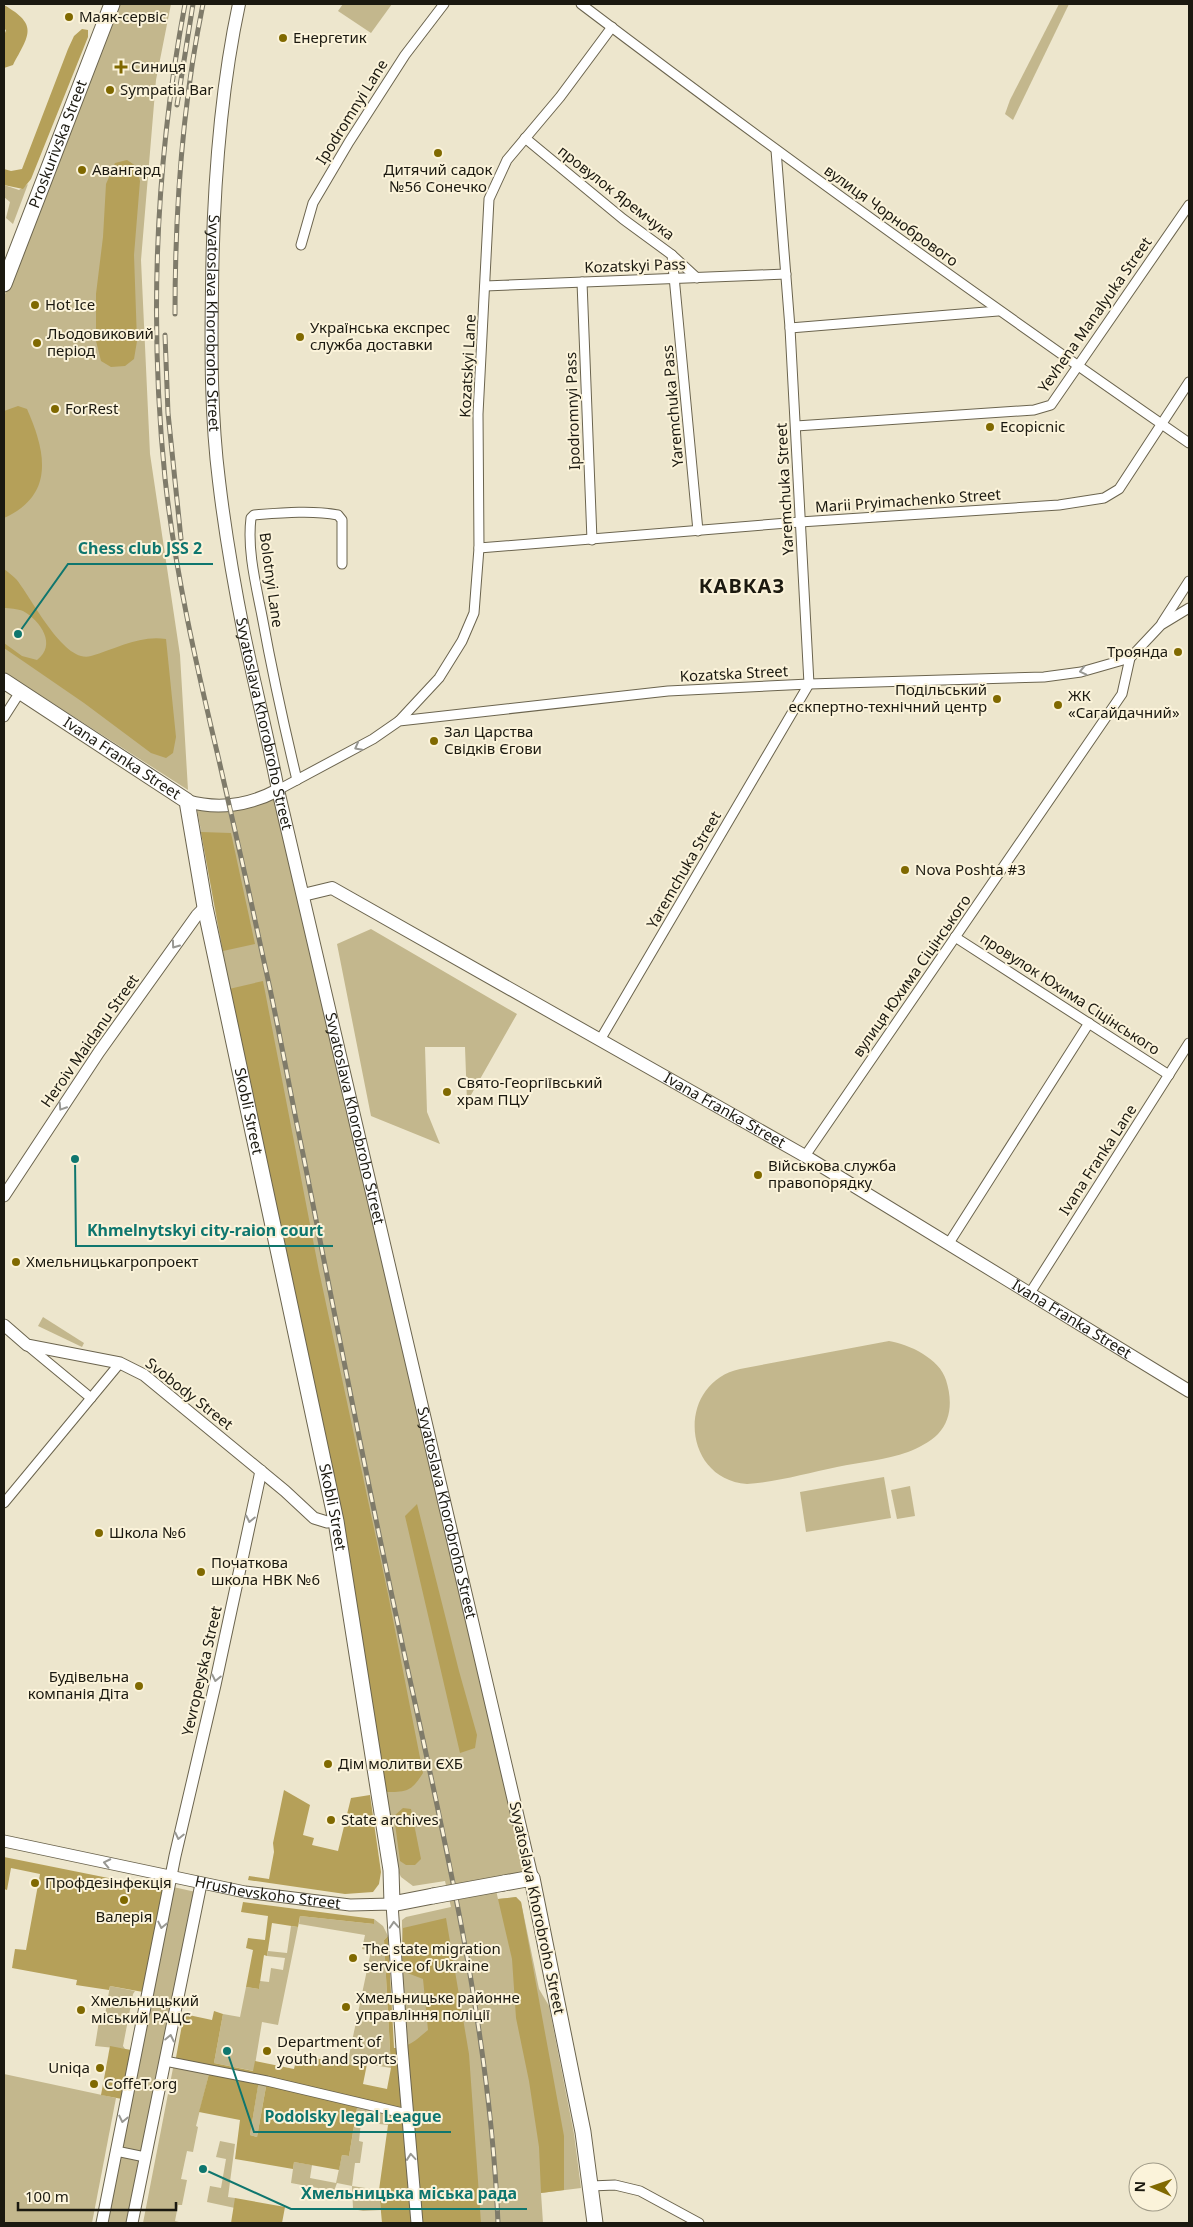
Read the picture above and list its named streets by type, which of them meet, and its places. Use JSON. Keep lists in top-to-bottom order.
{
  "streets": {
    "main road": [
      "Proskurivska Street",
      "Svyatoslava Khorobroho Street",
      "Ivana Franka Street",
      "Skobli Street",
      "Hrushevskoho Street"
    ],
    "street": [
      "Ipodromnyi Lane",
      "провулок Яремчука",
      "вулиця Чорнобрового",
      "Kozatskyi Pass",
      "Yevhena Manalyuka Street",
      "Kozatskyi Lane",
      "Yaremchuka Pass",
      "Ipodromnyi Pass",
      "Yaremchuka Street",
      "Marii Pryimachenko Street",
      "Bolotnyi Lane",
      "Kozatska Street",
      "вулиця Юхима Сіцінського",
      "провулок Юхима Сіцінського",
      "Heroiv Maidanu Street",
      "Ivana Franka Lane",
      "Svobody Street",
      "Yevropeyska Street"
    ]
  },
  "crossings": [
    ["провулок Яремчука", "Kozatskyi Pass"],
    ["провулок Яремчука", "Kozatskyi Lane"],
    ["провулок Яремчука", "Yaremchuka Pass"],
    ["вулиця Чорнобрового", "Yevhena Manalyuka Street"],
    ["вулиця Чорнобрового", "Kozatskyi Lane"],
    ["вулиця Чорнобрового", "Yaremchuka Street"],
    ["вулиця Чорнобрового", "Marii Pryimachenko Street"],
    ["Kozatskyi Pass", "Kozatskyi Lane"],
    ["Kozatskyi Pass", "Yaremchuka Pass"],
    ["Kozatskyi Pass", "Ipodromnyi Pass"],
    ["Kozatskyi Pass", "Yaremchuka Street"],
    ["Yevhena Manalyuka Street", "Yaremchuka Street"],
    ["Svyatoslava Khorobroho Street", "Kozatska Street"],
    ["Svyatoslava Khorobroho Street", "Ivana Franka Street"],
    ["Svyatoslava Khorobroho Street", "Hrushevskoho Street"],
    ["Kozatskyi Lane", "Marii Pryimachenko Street"],
    ["Kozatskyi Lane", "Kozatska Street"],
    ["Yaremchuka Pass", "Marii Pryimachenko Street"],
    ["Ipodromnyi Pass", "Marii Pryimachenko Street"],
    ["Yaremchuka Street", "Marii Pryimachenko Street"],
    ["Yaremchuka Street", "Kozatska Street"],
    ["Yaremchuka Street", "Ivana Franka Street"],
    ["Bolotnyi Lane", "Kozatska Street"],
    ["Kozatska Street", "Ivana Franka Street"],
    ["Kozatska Street", "вулиця Юхима Сіцінського"],
    ["Ivana Franka Street", "вулиця Юхима Сіцінського"],
    ["Ivana Franka Street", "Skobli Street"],
    ["Ivana Franka Street", "Ivana Franka Lane"],
    ["вулиця Юхима Сіцінського", "провулок Юхима Сіцінського"],
    ["провулок Юхима Сіцінського", "Ivana Franka Lane"],
    ["Heroiv Maidanu Street", "Skobli Street"],
    ["Skobli Street", "Svobody Street"],
    ["Skobli Street", "Hrushevskoho Street"],
    ["Svobody Street", "Yevropeyska Street"],
    ["Yevropeyska Street", "Hrushevskoho Street"]
  ],
  "one_way": ["Kozatska Street", "Heroiv Maidanu Street"],
  "districts": ["КАВКАЗ"],
  "places": {
    "other": [
      "Маяк-сервіс",
      "Енергетик",
      "Sympatia Bar",
      "Дитячий садок №56 Сонечко",
      "Авангард",
      "Hot Ice",
      "Українська експрес служба доставки",
      "Льодовиковий період",
      "ForRest",
      "Ecopicnic",
      "Chess club JSS 2",
      "Троянда",
      "Подільський ескпертно-технічний центр",
      "ЖК «Сагайдачний»",
      "Зал Царства Свідків Єгови",
      "Nova Poshta #3",
      "Свято-Георгіївський храм ПЦУ",
      "Khmelnytskyi city-raion court",
      "Військова служба правопорядку",
      "Хмельницькагропроект",
      "Школа №6",
      "Початкова школа НВК №6",
      "Будівельна компанія Діта",
      "Дім молитви ЄХБ",
      "State archives",
      "Профдезінфекція",
      "Валерія",
      "The state migration service of Ukraine",
      "Хмельницьке районне управління поліції",
      "Хмельницький міський РАЦС",
      "Podolsky legal League",
      "Department of youth and sports",
      "Uniqa",
      "CoffeT.org",
      "Хмельницька міська рада"
    ],
    "health": ["Синиця"]
  },
  "scale_bar": "100 m",
  "north": "left"
}
